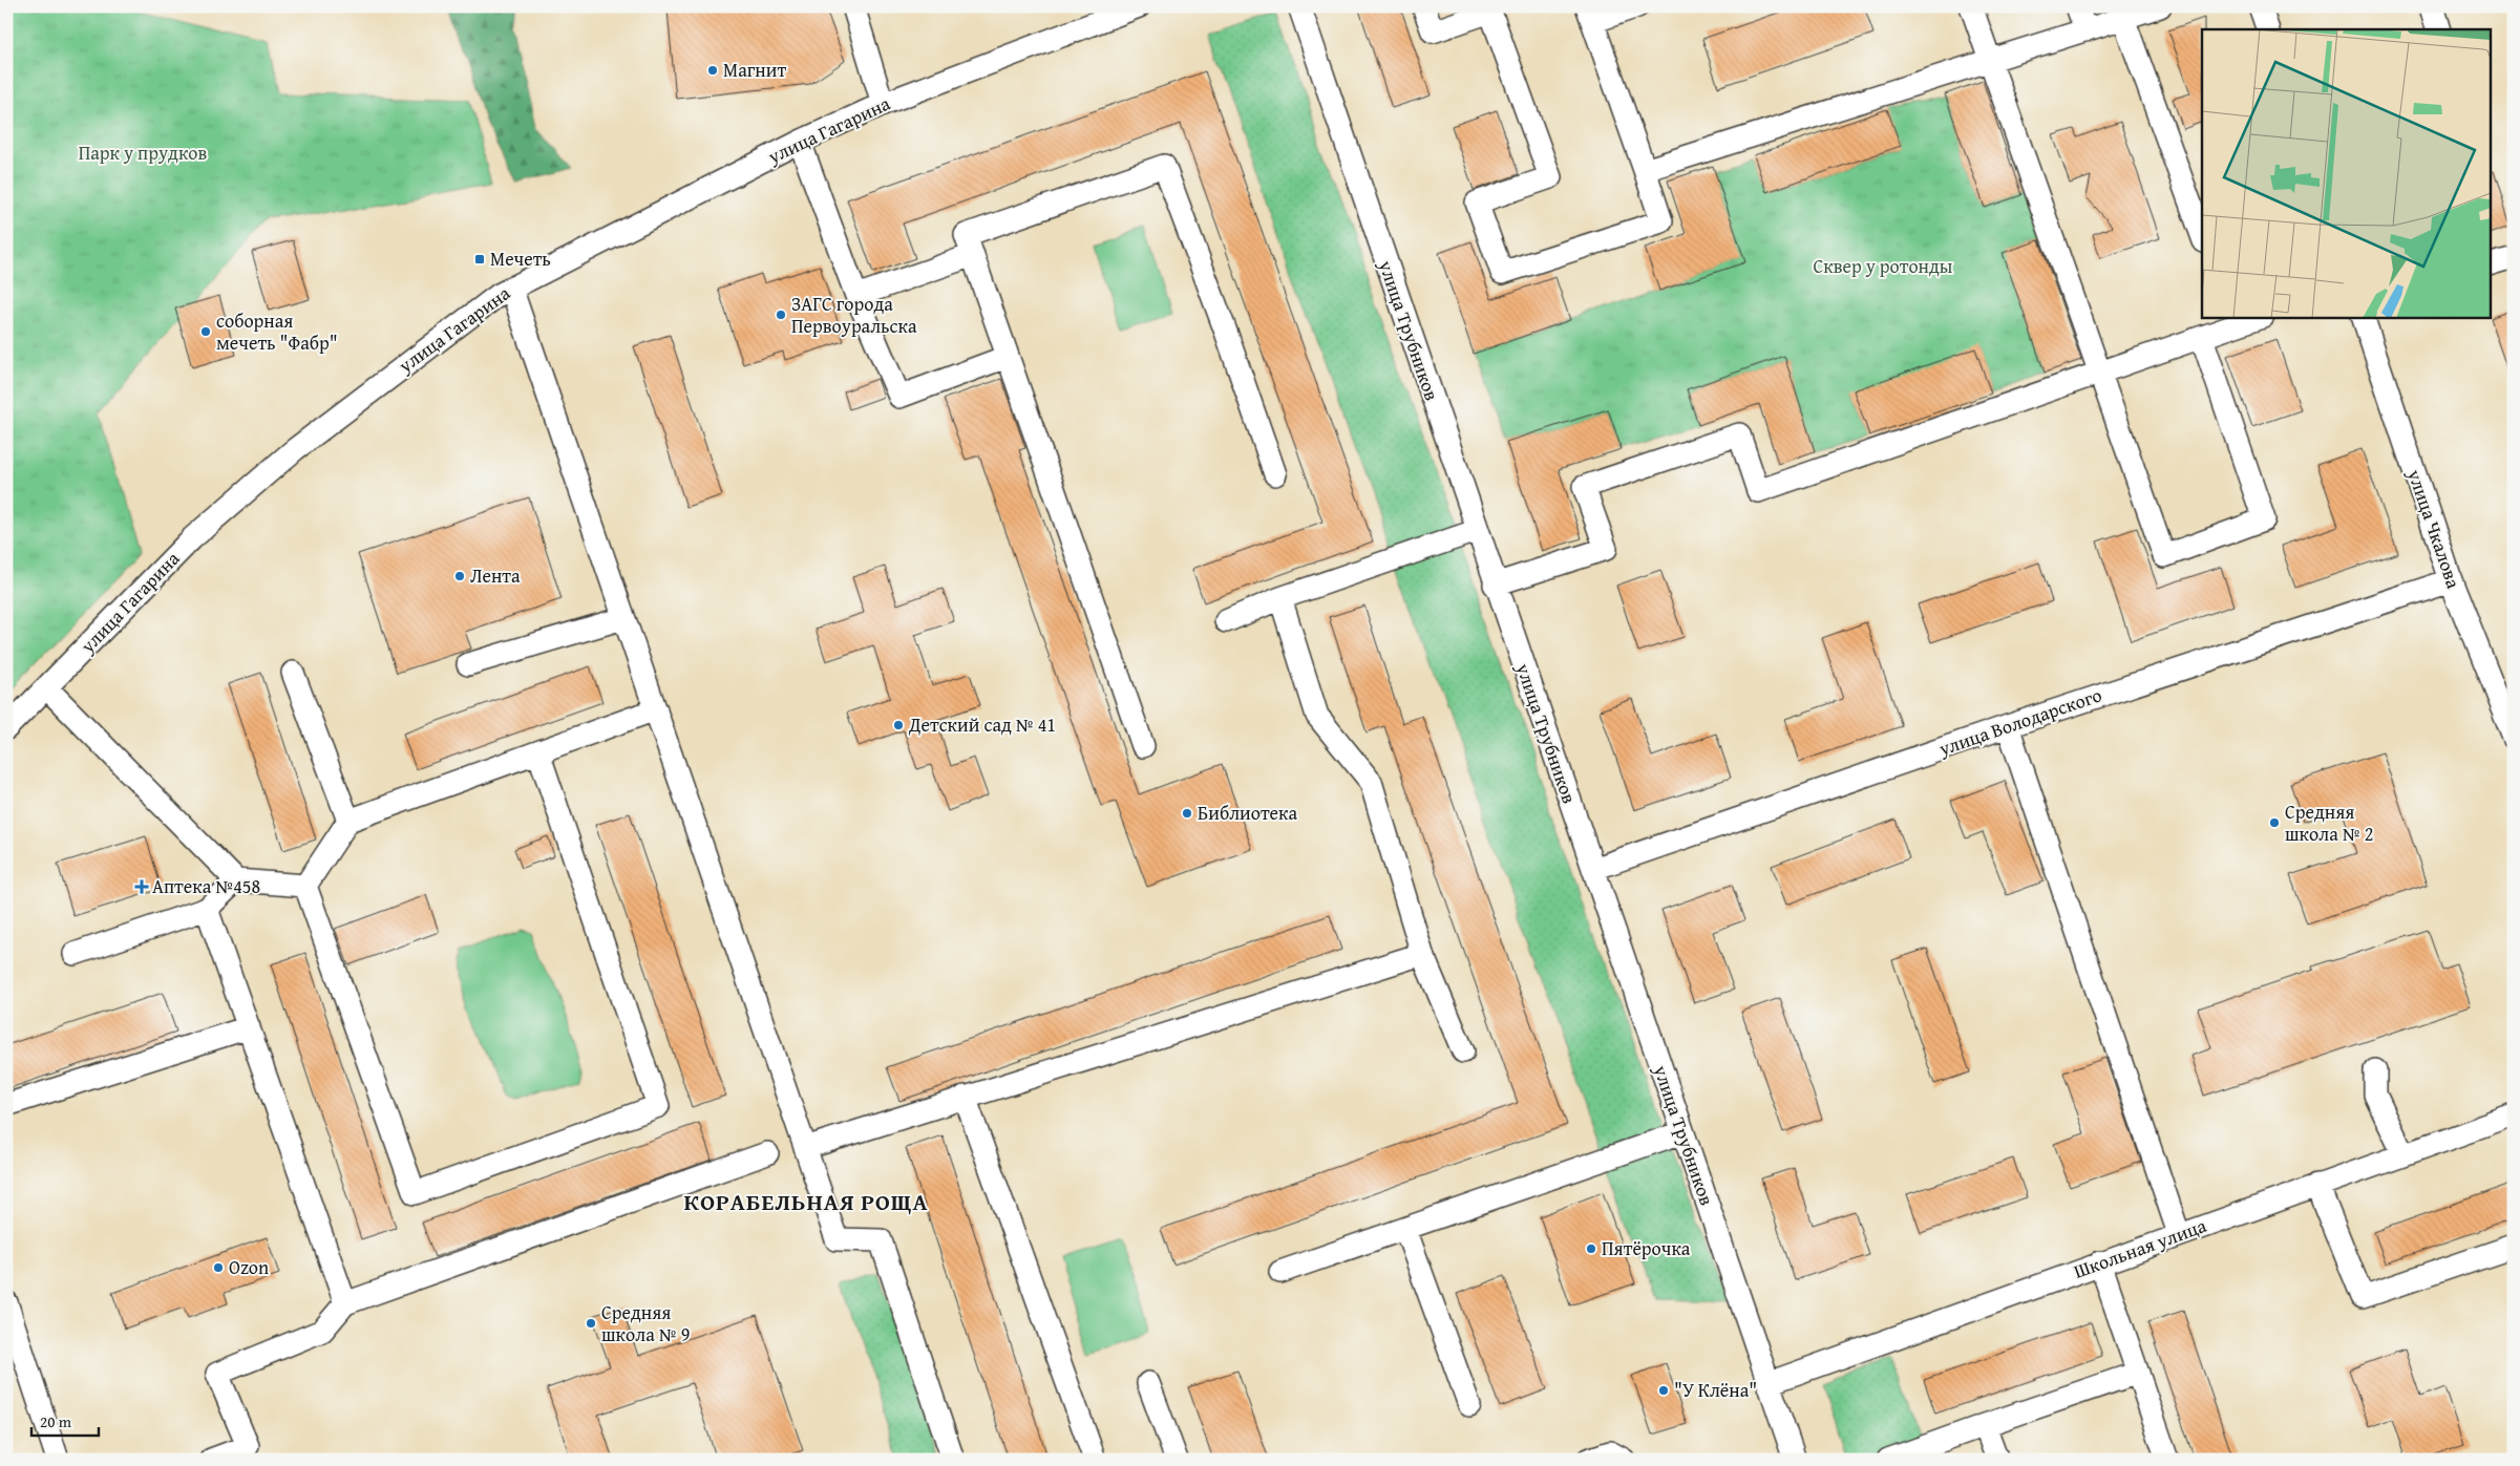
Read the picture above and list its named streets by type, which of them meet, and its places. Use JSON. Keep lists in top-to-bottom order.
{
  "streets": {
    "street": [
      "улица Гагарина",
      "улица Трубников",
      "улица Чкалова",
      "улица Володарского",
      "Школьная улица"
    ]
  },
  "crossings": [
    ["улица Трубников", "улица Володарского"],
    ["улица Трубников", "Школьная улица"],
    ["улица Чкалова", "улица Володарского"]
  ],
  "districts": ["КОРАБЕЛЬНАЯ РОЩА"],
  "parks": ["Парк у прудков", "Сквер у ротонды"],
  "places": {
    "other": [
      "Магнит",
      "ЗАГС города Первоуральска",
      "соборная мечеть \"Фабр\"",
      "Лента",
      "Детский сад № 41",
      "Библиотека",
      "Средняя школа № 2",
      "Пятёрочка",
      "Ozon",
      "Средняя школа № 9",
      "\"У Клёна\""
    ],
    "transit": ["Мечеть"],
    "health": ["Аптека №458"]
  },
  "scale_bar": "20 m"
}
